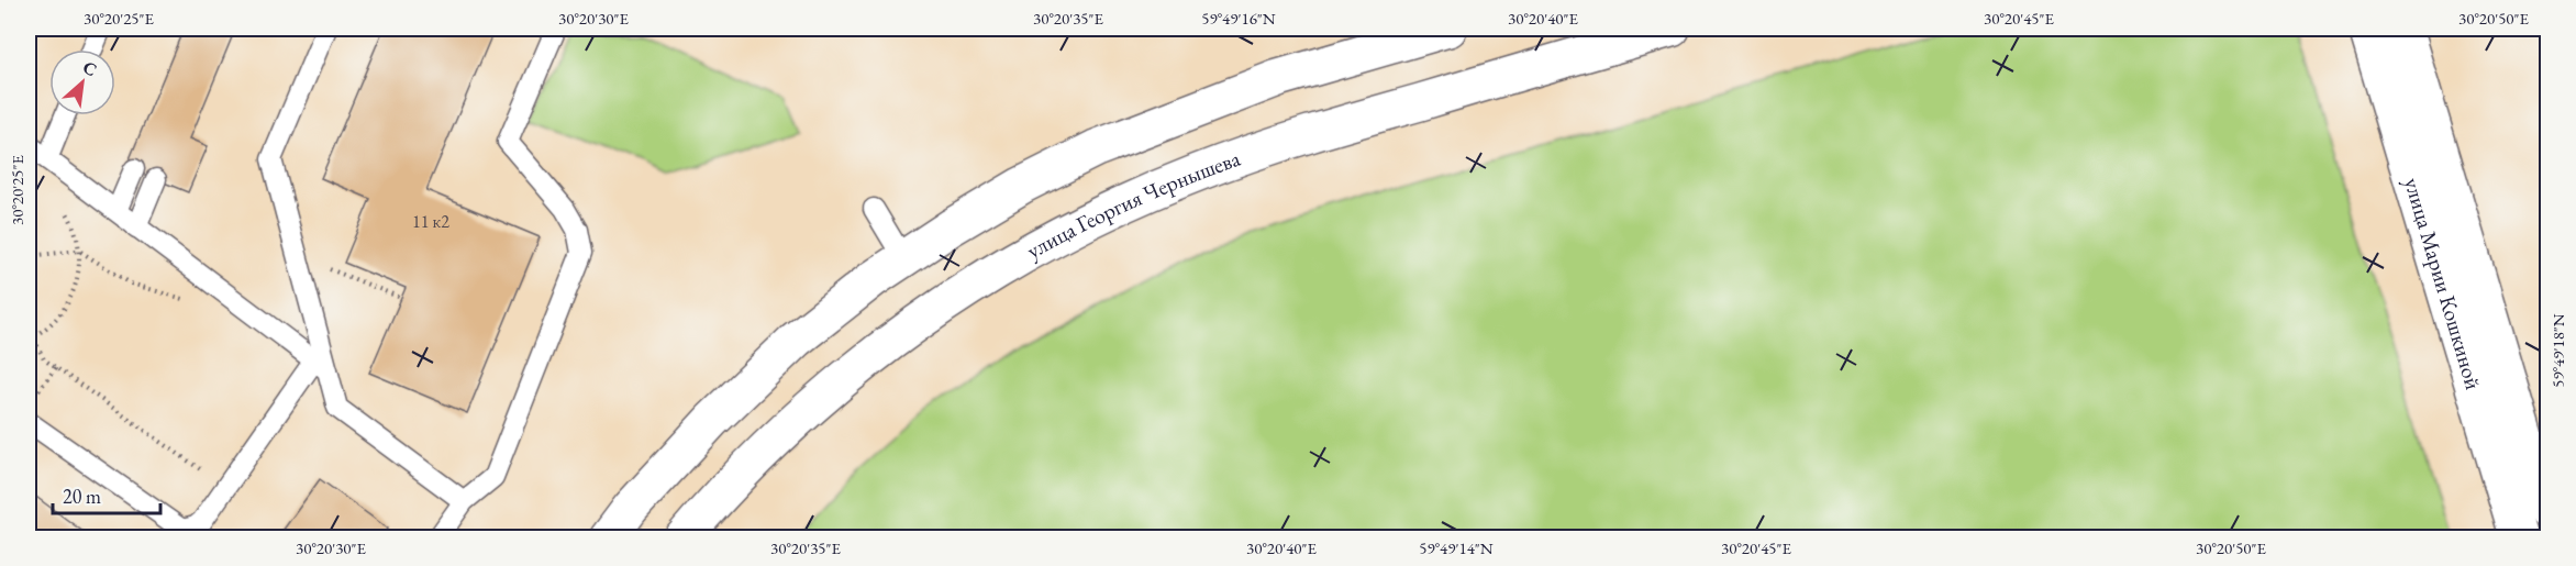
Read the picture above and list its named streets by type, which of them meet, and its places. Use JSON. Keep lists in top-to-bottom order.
{
  "streets": {
    "street": ["улица Георгия Чернышева", "улица Марии Кошкиной"]
  },
  "house_numbers": ["11 к2"],
  "scale_bar": "20 m",
  "north": "top right",
  "coordinates": [
    "30°20'25\"E",
    "30°20'30\"E",
    "30°20'35\"E",
    "59°49'16\"N",
    "30°20'40\"E",
    "30°20'45\"E",
    "30°20'50\"E",
    "59°49'18\"N",
    "59°49'14\"N"
  ]
}
